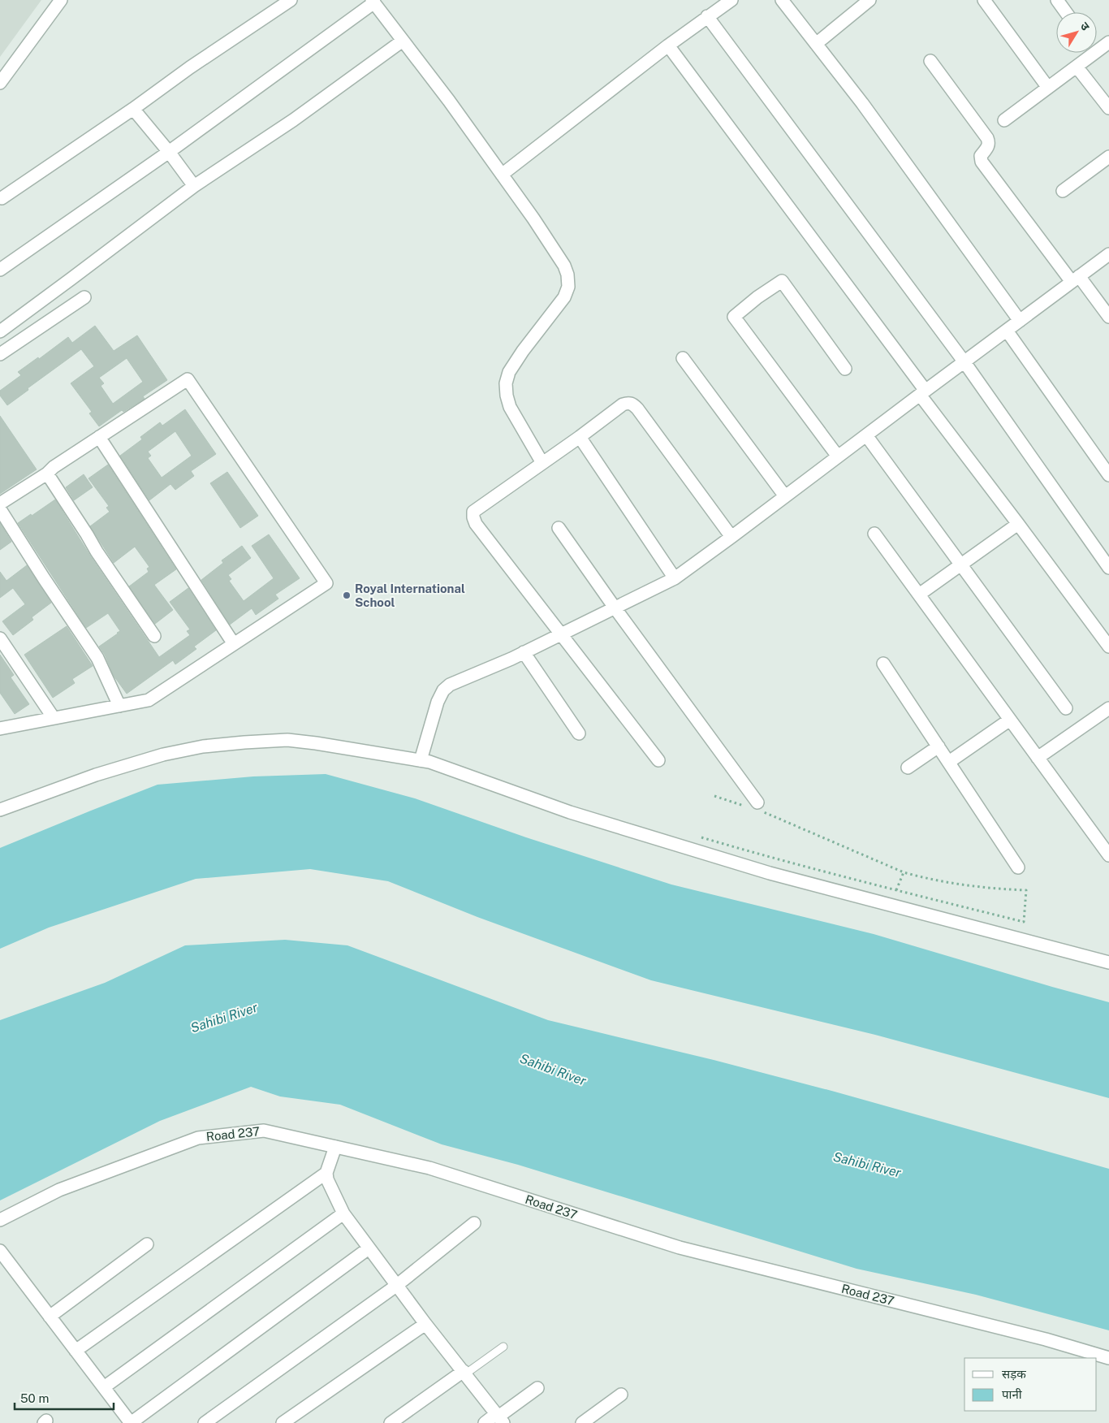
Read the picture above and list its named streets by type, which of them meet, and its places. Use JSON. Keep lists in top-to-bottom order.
{
  "streets": {
    "street": ["Road 237"]
  },
  "water": ["Sahibi River"],
  "places": ["Royal International School"],
  "legend": ["सड़क", "पानी"],
  "scale_bar": "50 m",
  "north": "top right"
}
